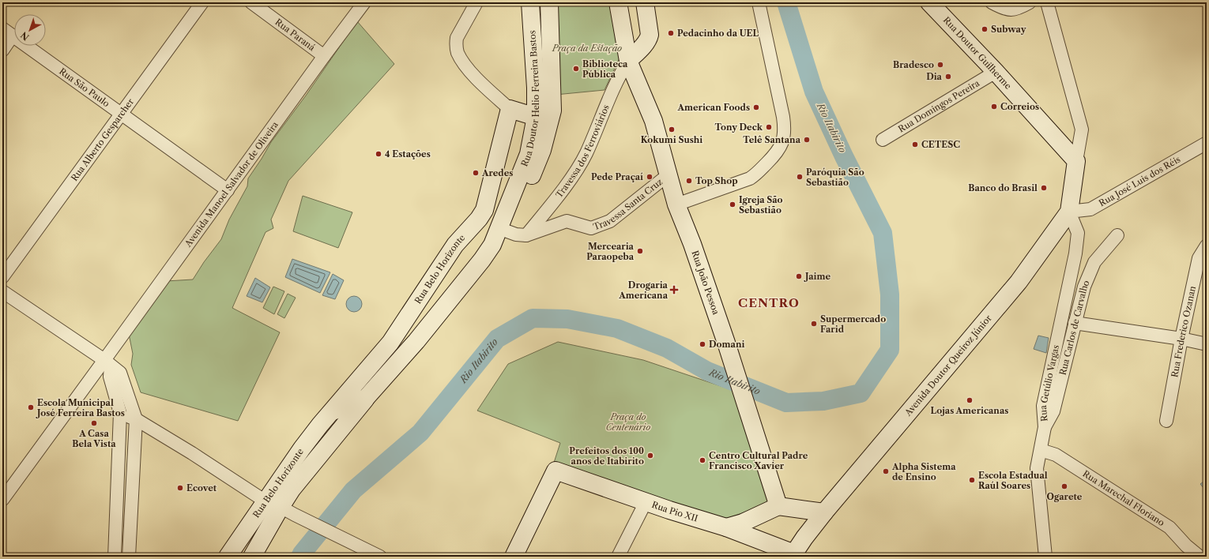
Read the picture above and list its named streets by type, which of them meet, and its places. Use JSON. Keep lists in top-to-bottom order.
{
  "streets": {
    "main road": [
      "Rua Doutor Guilherme",
      "Rua Doutor Helio Ferreira Bastos",
      "Travessa Santa Cruz",
      "Rua Belo Horizonte",
      "Rua João Pessoa",
      "Avenida Doutor Queiroz Júnior",
      "Rua Pio XII"
    ],
    "street": [
      "Rua Paraná",
      "Rua São Paulo",
      "Rua Domingos Pereira",
      "Rua Alberto Gesparcher",
      "Travessa dos Ferroviários",
      "Rua José Luis dos Réis",
      "Avenida Manoel Salvador de Oliveira",
      "Rua Carlos de Carvalho",
      "Rua Frederico Ozanan",
      "Rua Getúlio Vargas",
      "Rua Marechal Floriano"
    ]
  },
  "crossings": [
    ["Rua Paraná", "Avenida Manoel Salvador de Oliveira"],
    ["Rua Doutor Guilherme", "Rua Domingos Pereira"],
    ["Rua Doutor Guilherme", "Avenida Doutor Queiroz Júnior"],
    ["Rua São Paulo", "Rua Alberto Gesparcher"],
    ["Rua São Paulo", "Avenida Manoel Salvador de Oliveira"],
    ["Rua Doutor Helio Ferreira Bastos", "Travessa Santa Cruz"],
    ["Rua Doutor Helio Ferreira Bastos", "Rua Belo Horizonte"],
    ["Travessa dos Ferroviários", "Travessa Santa Cruz"],
    ["Travessa dos Ferroviários", "Rua João Pessoa"],
    ["Rua José Luis dos Réis", "Avenida Doutor Queiroz Júnior"],
    ["Rua José Luis dos Réis", "Rua Getúlio Vargas"],
    ["Travessa Santa Cruz", "Rua Belo Horizonte"],
    ["Travessa Santa Cruz", "Rua João Pessoa"],
    ["Rua Carlos de Carvalho", "Rua Getúlio Vargas"],
    ["Avenida Doutor Queiroz Júnior", "Rua Getúlio Vargas"],
    ["Avenida Doutor Queiroz Júnior", "Rua Pio XII"],
    ["Rua Getúlio Vargas", "Rua Marechal Floriano"]
  ],
  "districts": ["CENTRO"],
  "water": ["Rio Itabirito"],
  "parks": ["Praça da Estação", "Praça do Centenário"],
  "places": {
    "other": [
      "Subway",
      "Pedacinho da UEL",
      "Bradesco",
      "Biblioteca Pública",
      "Dia",
      "Correios",
      "American Foods",
      "Tony Deck",
      "Kokumi Sushi",
      "Telê Santana",
      "CETESC",
      "4 Estações",
      "Aredes",
      "Pede Praçaí",
      "Paróquia São Sebastião",
      "Top Shop",
      "Banco do Brasil",
      "Igreja São Sebastião",
      "Mercearia Paraopeba",
      "Jaime",
      "Supermercado Farid",
      "Domani",
      "Lojas Americanas",
      "Escola Municipal José Ferreira Bastos",
      "A Casa Bela Vista",
      "Prefeitos dos 100 anos de Itabirito",
      "Centro Cultural Padre Francisco Xavier",
      "Alpha Sistema de Ensino",
      "Escola Estadual Raúl Soares",
      "Ogarete",
      "Ecovet"
    ],
    "health": ["Drogaria Americana"]
  },
  "north": "bottom left"
}
